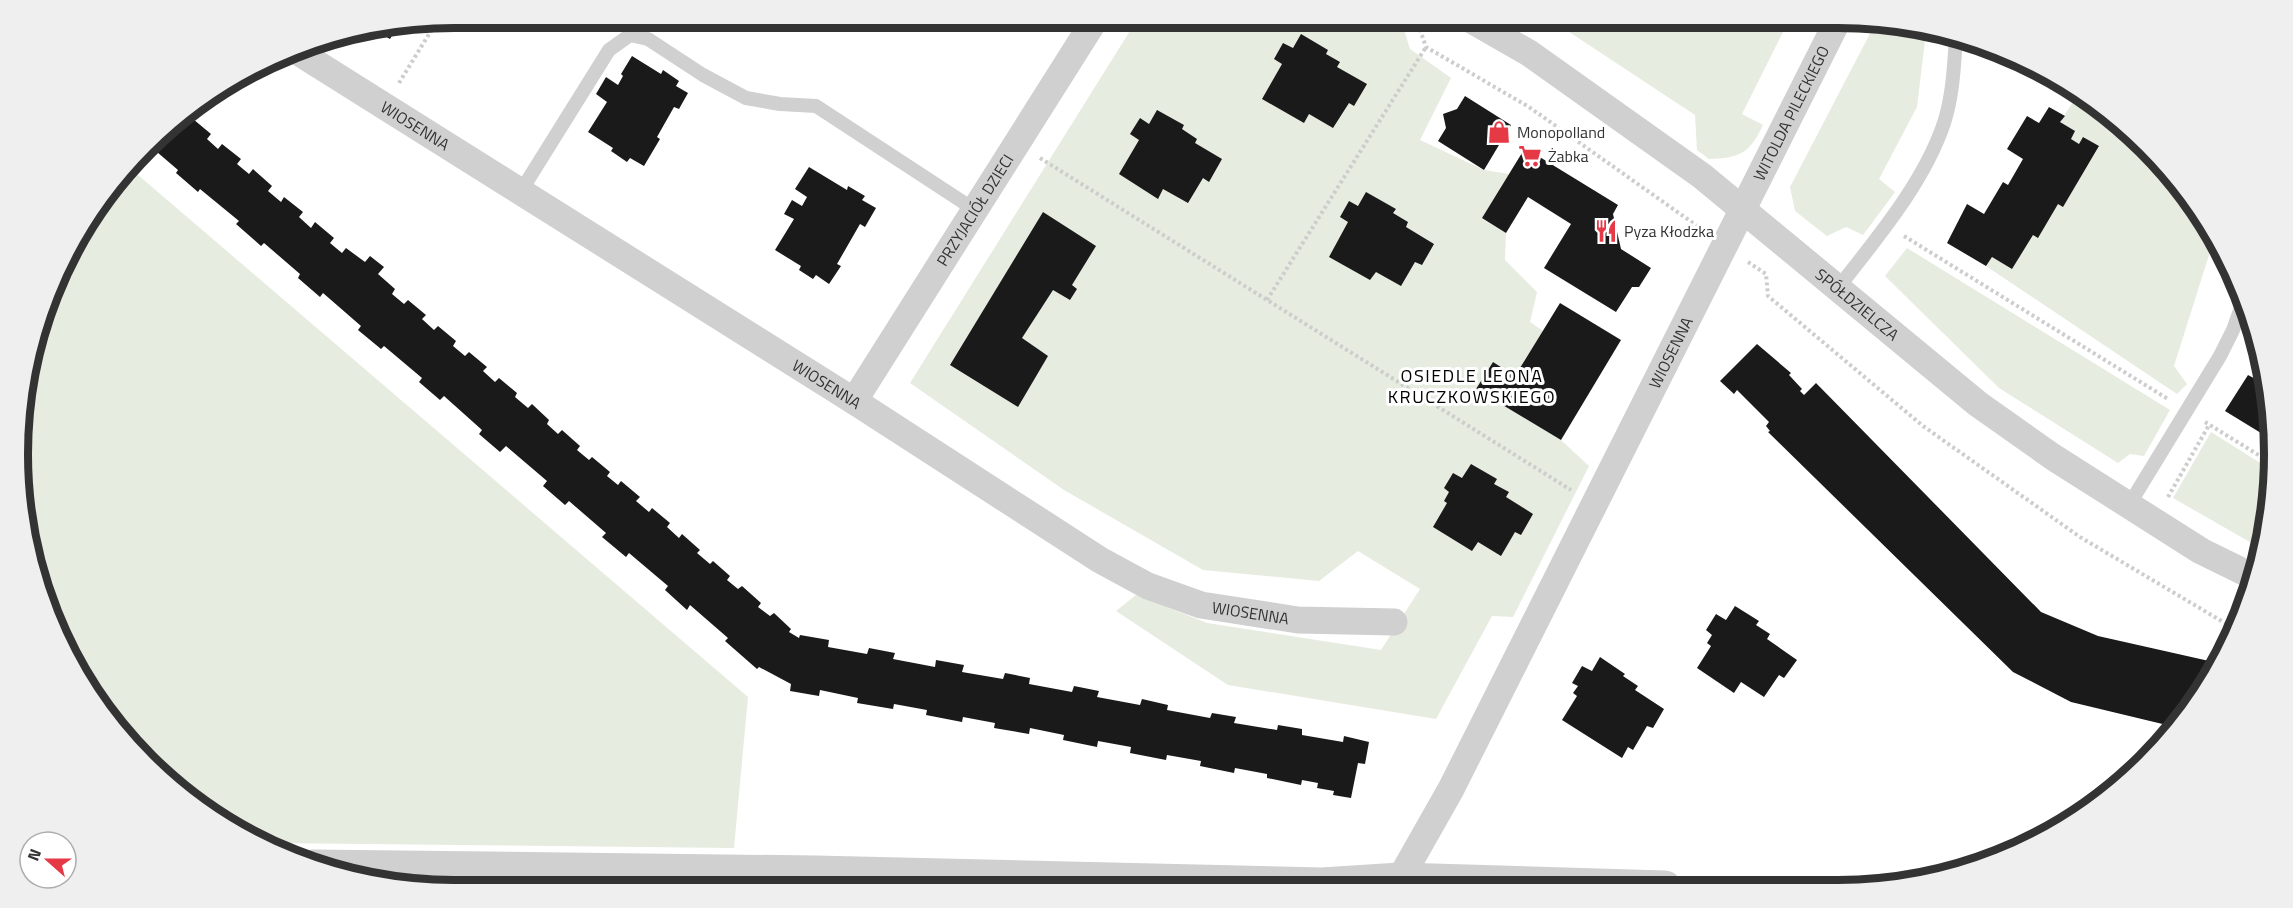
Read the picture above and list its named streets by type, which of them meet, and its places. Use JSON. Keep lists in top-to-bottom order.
{
  "streets": {
    "street": [
      "WITOLDA PILECKIEGO",
      "WIOSENNA",
      "PRZYJACIÓŁ DZIECI",
      "SPÓŁDZIELCZA"
    ]
  },
  "crossings": [
    ["WITOLDA PILECKIEGO", "WIOSENNA"],
    ["WITOLDA PILECKIEGO", "SPÓŁDZIELCZA"],
    ["WIOSENNA", "PRZYJACIÓŁ DZIECI"],
    ["WIOSENNA", "SPÓŁDZIELCZA"]
  ],
  "districts": ["OSIEDLE LEONA KRUCZKOWSKIEGO"],
  "places": {
    "shop": ["Monopolland"],
    "supermarket": ["Żabka"],
    "restaurant": ["Pyza Kłodzka"]
  },
  "north": "left"
}
